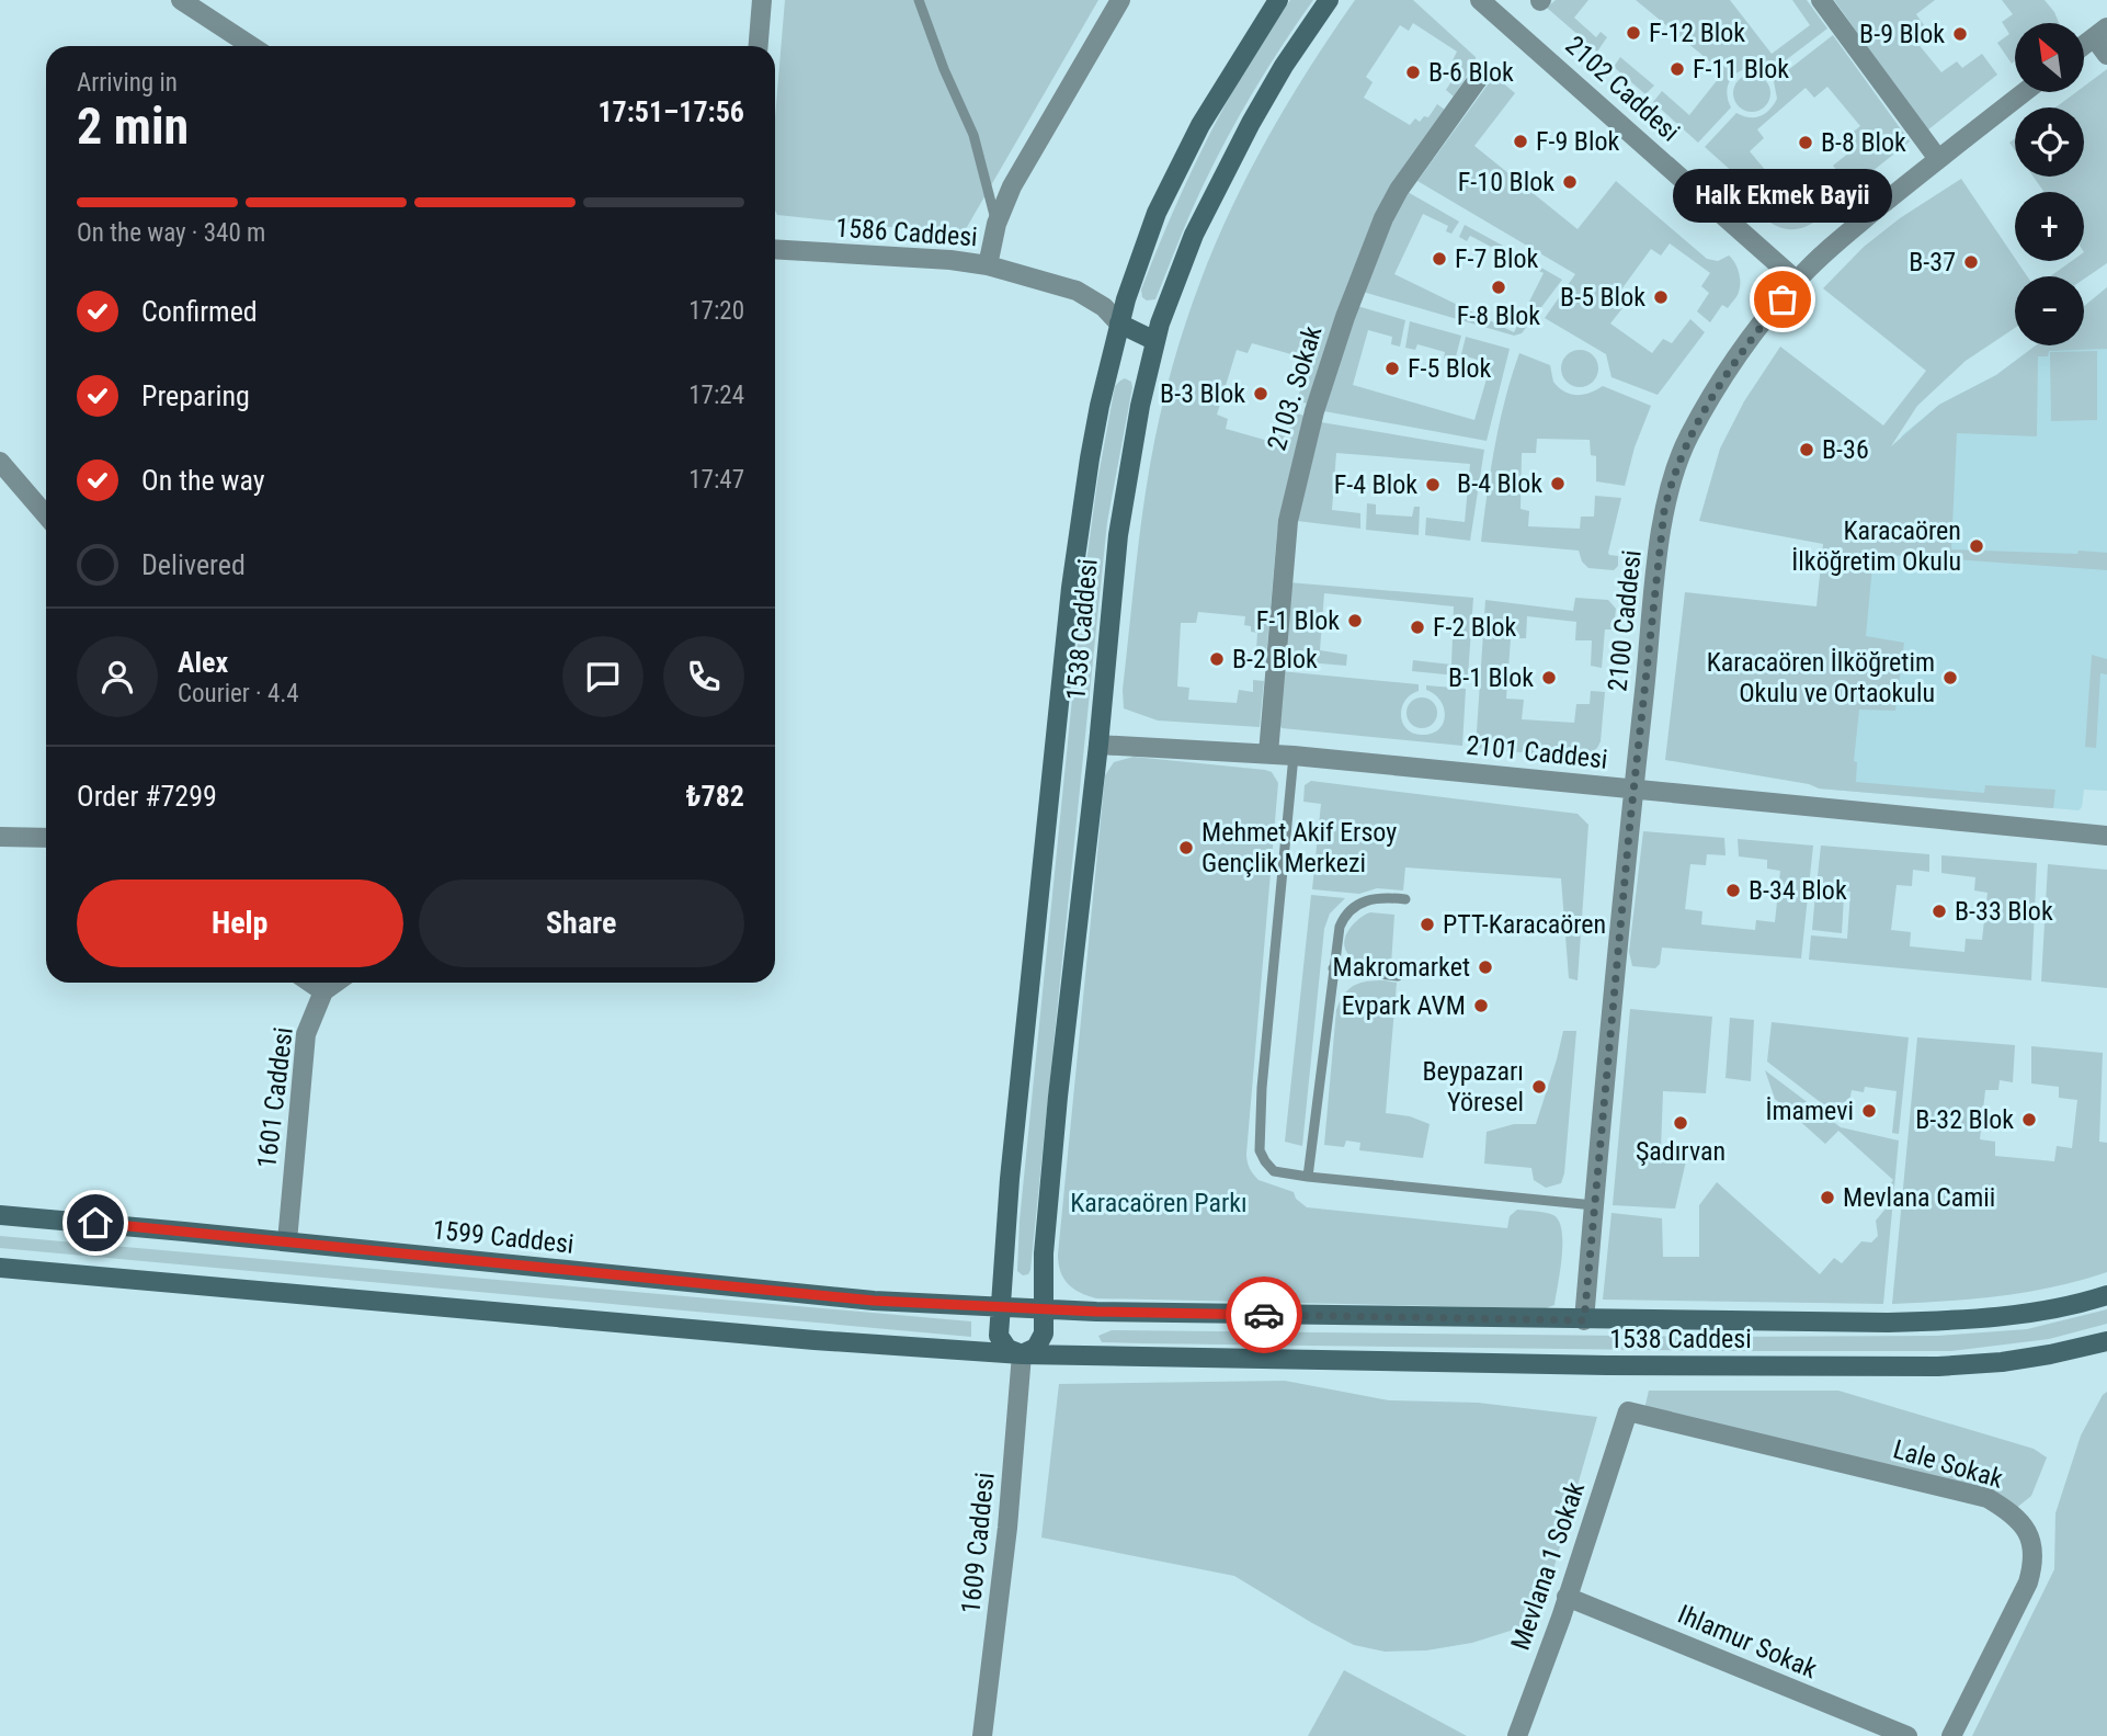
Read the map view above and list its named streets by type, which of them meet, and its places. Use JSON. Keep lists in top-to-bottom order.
{
  "streets": {
    "main road": ["1538 Caddesi", "1599 Caddesi"],
    "street": [
      "2102 Caddesi",
      "1586 Caddesi",
      "2103. Sokak",
      "2100 Caddesi",
      "2101 Caddesi",
      "1601 Caddesi",
      "Lale Sokak",
      "1609 Caddesi",
      "Mevlana 1 Sokak",
      "Ihlamur Sokak"
    ]
  },
  "crossings": [
    ["2102 Caddesi", "2100 Caddesi"],
    ["1586 Caddesi", "1538 Caddesi"],
    ["2103. Sokak", "2101 Caddesi"],
    ["2100 Caddesi", "1538 Caddesi"],
    ["2100 Caddesi", "2101 Caddesi"],
    ["1538 Caddesi", "2101 Caddesi"],
    ["1538 Caddesi", "1599 Caddesi"],
    ["1538 Caddesi", "1609 Caddesi"],
    ["1601 Caddesi", "1599 Caddesi"],
    ["1599 Caddesi", "1609 Caddesi"],
    ["Lale Sokak", "Mevlana 1 Sokak"],
    ["Mevlana 1 Sokak", "Ihlamur Sokak"]
  ],
  "parks": ["Karacaören Parkı"],
  "places": [
    "F-12 Blok",
    "B-9 Blok",
    "F-11 Blok",
    "B-6 Blok",
    "F-9 Blok",
    "B-8 Blok",
    "F-10 Blok",
    "F-7 Blok",
    "B-37",
    "F-8 Blok",
    "B-5 Blok",
    "Halk Ekmek Bayii",
    "F-5 Blok",
    "B-3 Blok",
    "B-36",
    "B-4 Blok",
    "F-4 Blok",
    "Karacaören İlköğretim Okulu",
    "F-1 Blok",
    "F-2 Blok",
    "B-2 Blok",
    "B-1 Blok",
    "Karacaören İlköğretim Okulu ve Ortaokulu",
    "Mehmet Akif Ersoy Gençlik Merkezi",
    "B-34 Blok",
    "B-33 Blok",
    "PTT-Karacaören",
    "Makromarket",
    "Evpark AVM",
    "Beypazarı Yöresel",
    "İmamevi",
    "B-32 Blok",
    "Şadırvan",
    "Mevlana Camii"
  ],
  "north": "top left",
  "page": {
    "map_buttons": ["+", "−"],
    "heading": ["2 min", "Arriving in", "17:51–17:56"],
    "panel": [
      "Alex",
      "Courier · 4.4",
      "Order #7299",
      "₺782"
    ],
    "bubble": "Halk Ekmek Bayii",
    "bar": "On the way · 340 m",
    "list": [
      ["Confirmed", "17:20"],
      ["Preparing", "17:24"],
      ["On the way", "17:47"],
      "Delivered"
    ],
    "buttons": ["Help", "Share"]
  }
}
